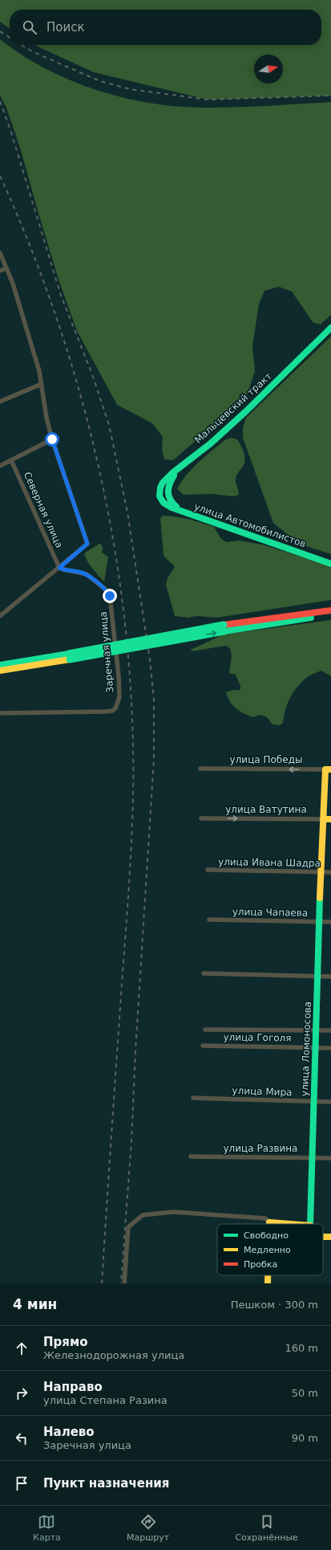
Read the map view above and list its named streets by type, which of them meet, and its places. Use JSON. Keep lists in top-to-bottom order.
{
  "streets": {
    "main road": ["Мальцевский тракт", "улица Автомобилистов", "улица Ломоносова"],
    "street": [
      "Северная улица",
      "Заречная улица",
      "улица Победы",
      "улица Ватутина",
      "улица Ивана Шадра",
      "улица Чапаева",
      "улица Гоголя",
      "улица Мира",
      "улица Развина"
    ]
  },
  "crossings": [
    ["Мальцевский тракт", "улица Автомобилистов"],
    ["Северная улица", "Заречная улица"],
    ["улица Победы", "улица Ломоносова"],
    ["улица Ватутина", "улица Ломоносова"],
    ["улица Ивана Шадра", "улица Ломоносова"],
    ["улица Чапаева", "улица Ломоносова"],
    ["улица Гоголя", "улица Ломоносова"],
    ["улица Ломоносова", "улица Мира"],
    ["улица Ломоносова", "улица Развина"]
  ],
  "one_way": ["улица Победы", "улица Ватутина"],
  "legend": ["Свободно", "Медленно", "Пробка"],
  "north": "right",
  "page": {
    "search": "Поиск",
    "heading": ["4 мин", "Пешком · 300 m"],
    "list": [
      ["Прямо", "Железнодорожная улица", "160 m"],
      ["Направо", "улица Степана Разина", "50 m"],
      ["Налево", "Заречная улица", "90 m"],
      "Пункт назначения"
    ],
    "nav": ["Карта", "Маршрут", "Сохранённые"]
  }
}
